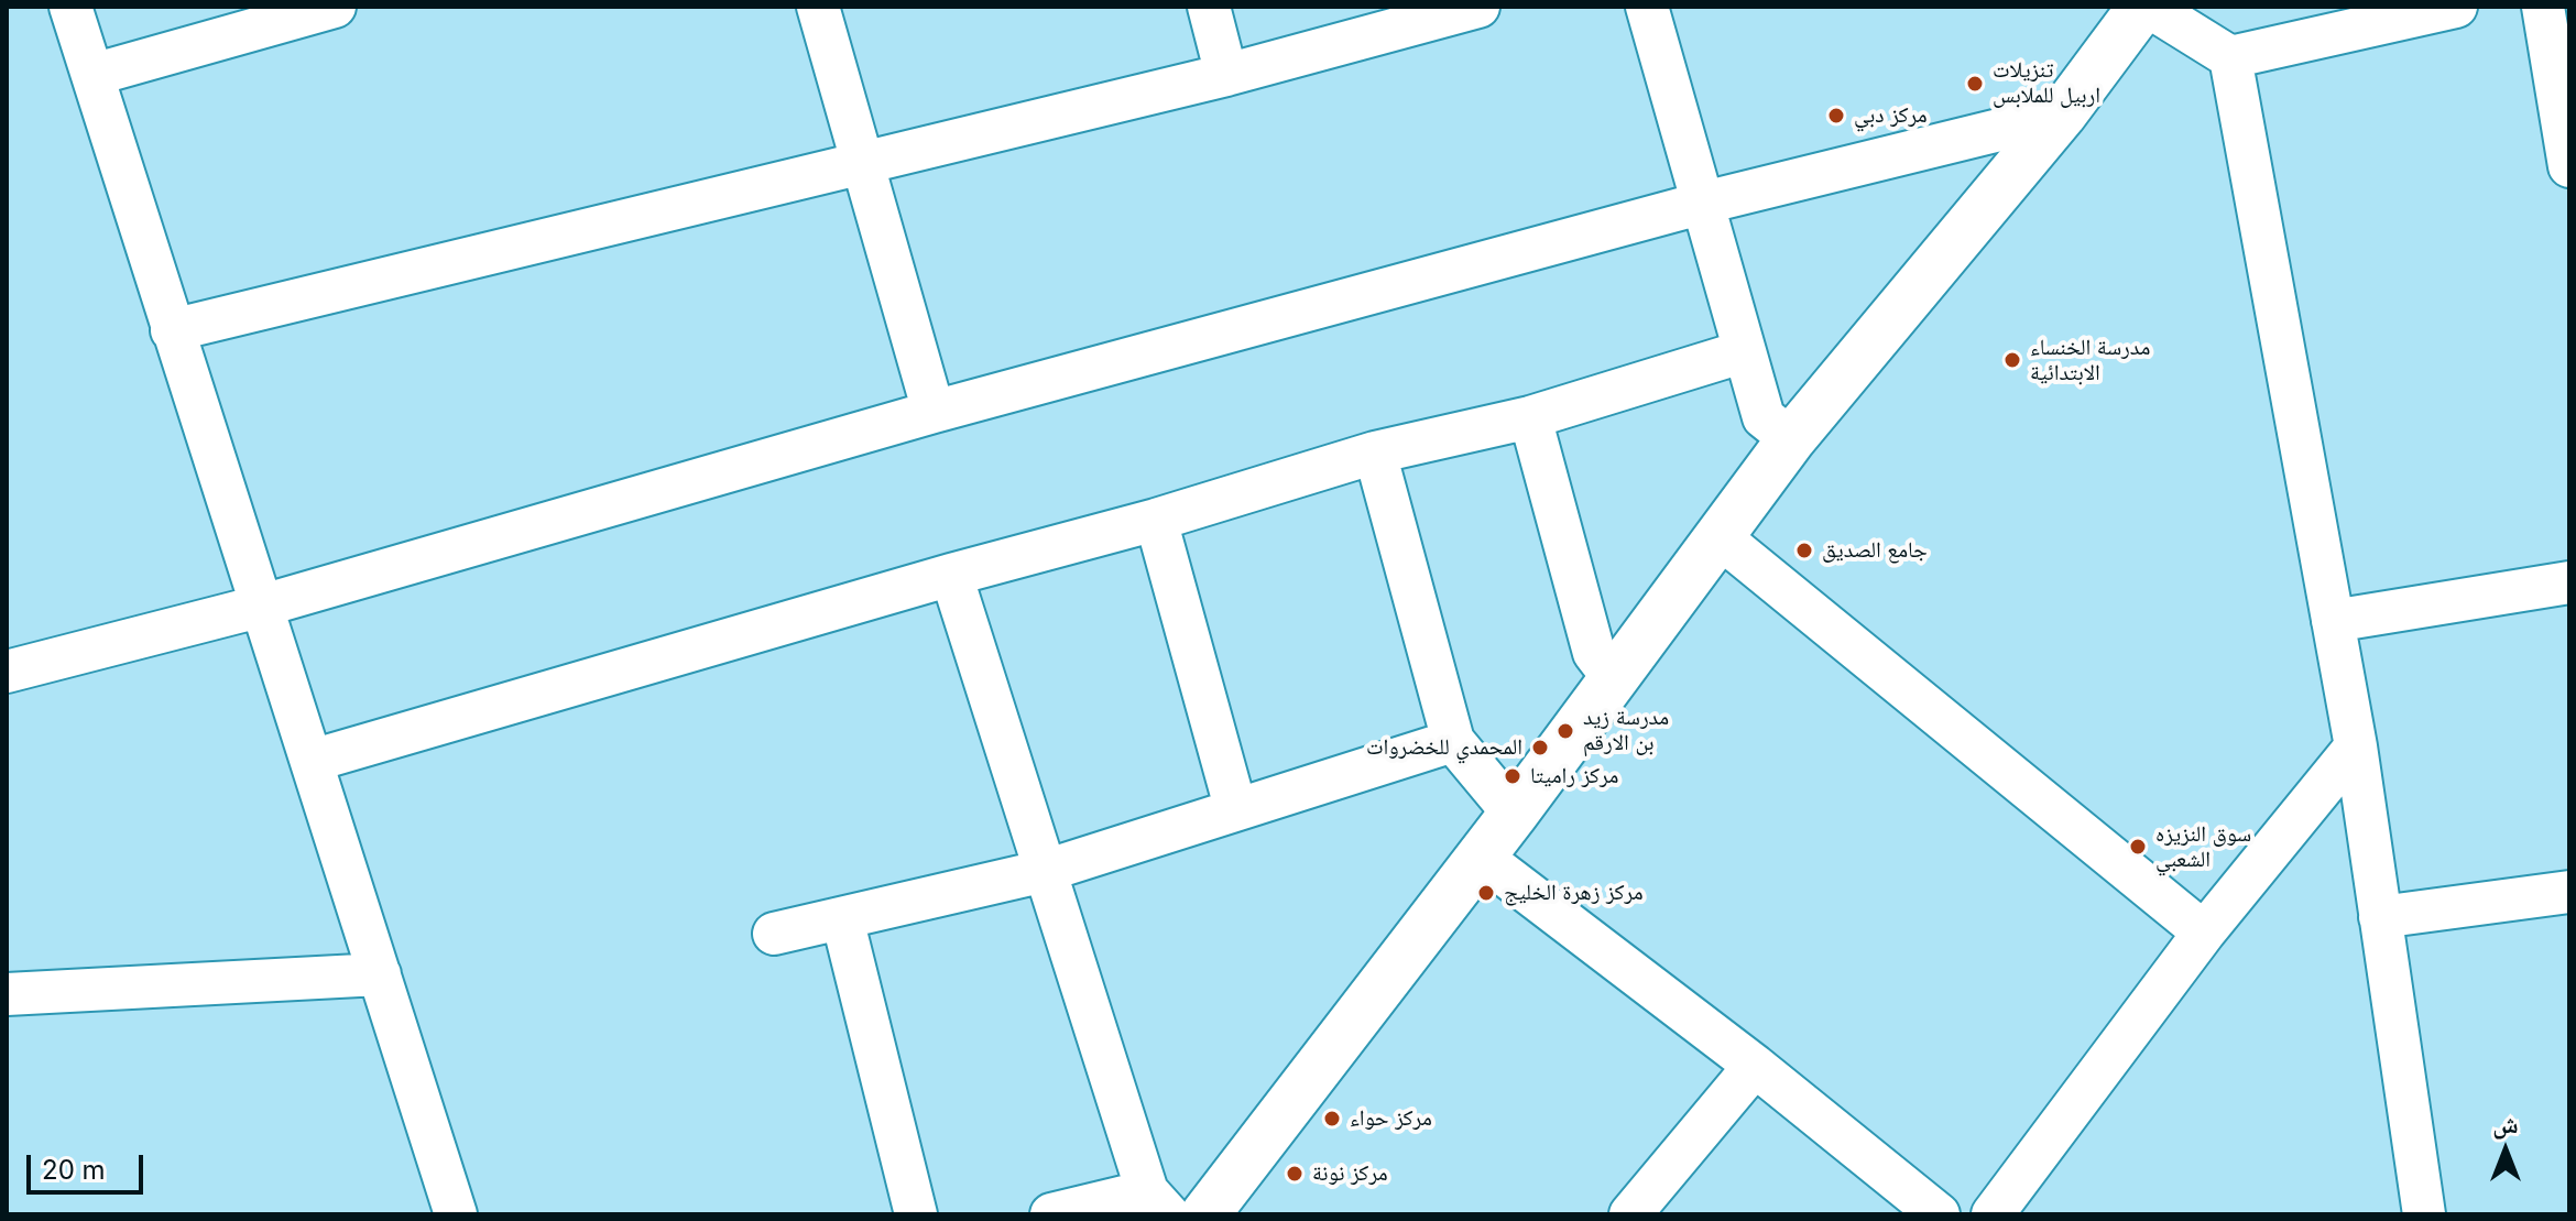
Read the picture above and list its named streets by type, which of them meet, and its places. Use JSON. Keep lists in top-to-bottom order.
{
  "places": [
    "تنزيلات اربيل للملابس",
    "مركز دبي",
    "مدرسة الخنساء الابتدائية",
    "جامع الصديق",
    "مدرسة زيد بن الارقم",
    "المحمدي للخضروات",
    "مركز راميتا",
    "سوق النزيزه الشعبي",
    "مركز زهرة الخليج",
    "مركز حواء",
    "مركز نونة"
  ],
  "scale_bar": "20 m",
  "north": "top"
}
